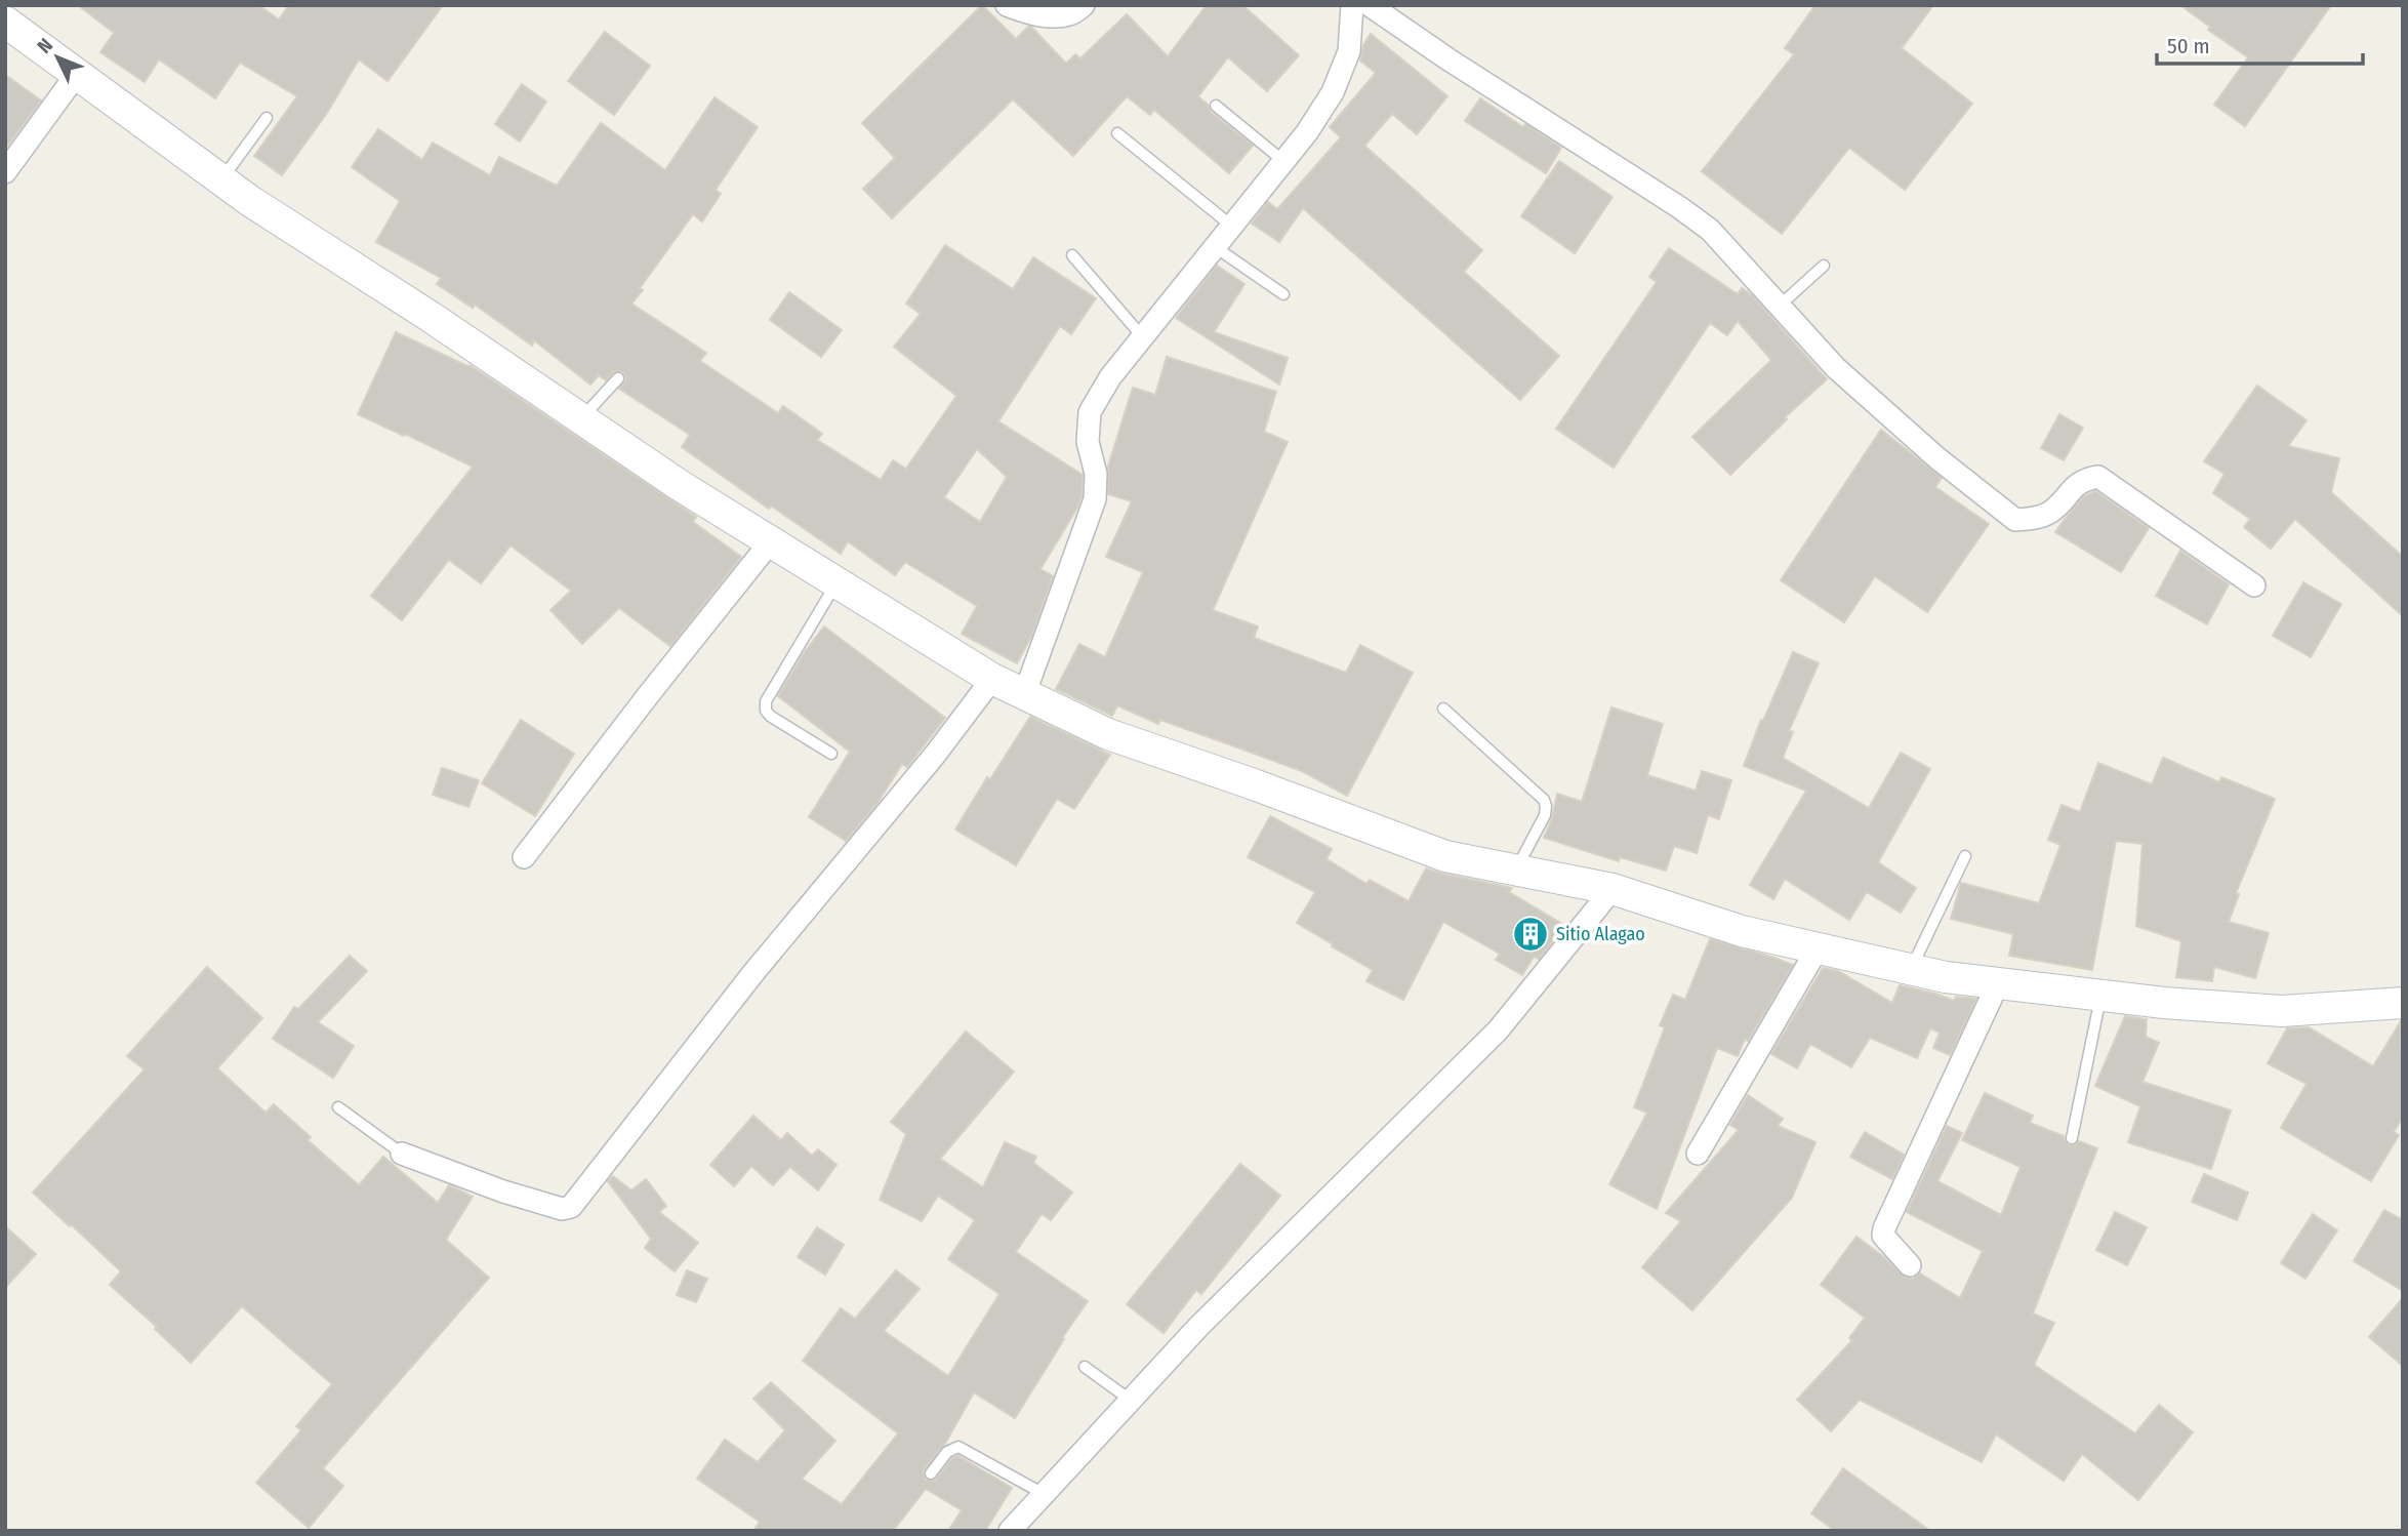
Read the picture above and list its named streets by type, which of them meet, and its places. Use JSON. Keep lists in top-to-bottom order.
{
  "places": {
    "building": ["Sitio Alagao"]
  },
  "scale_bar": "50 m",
  "north": "top left"
}
